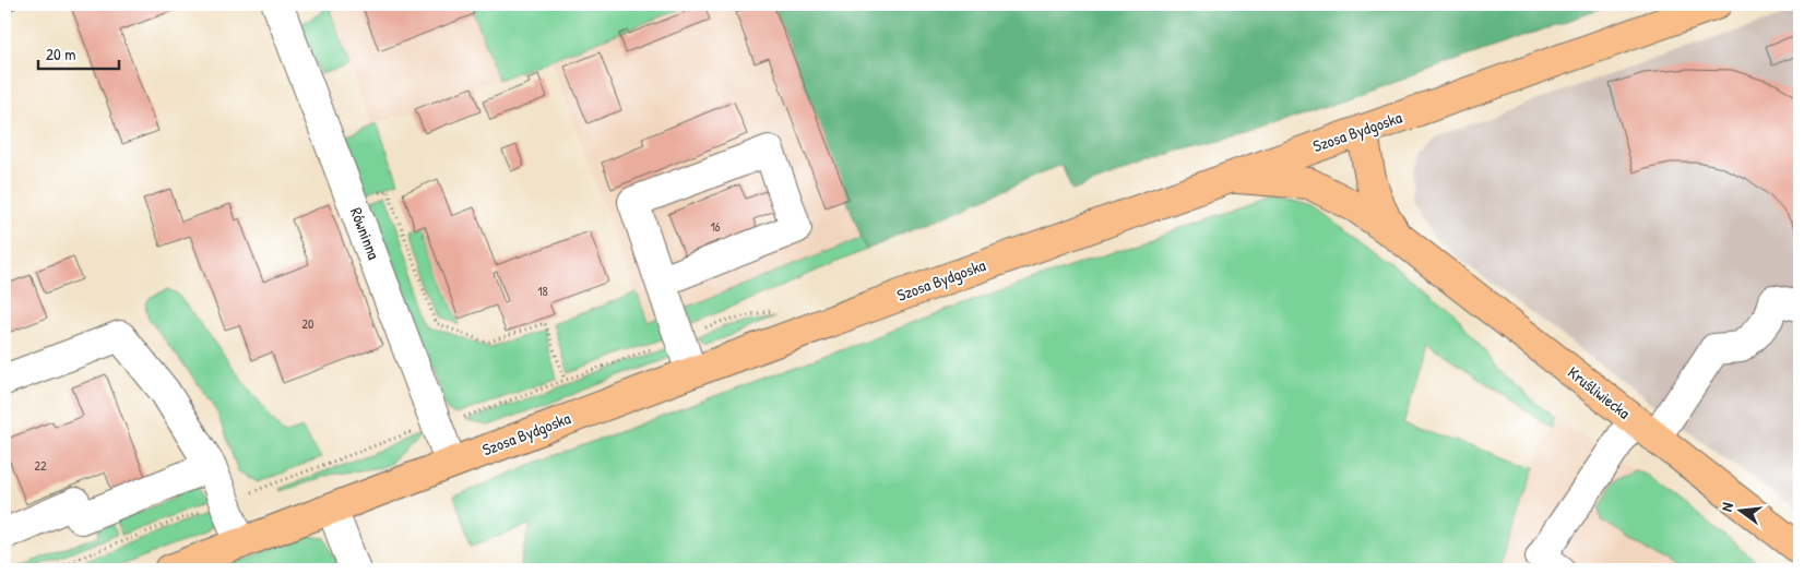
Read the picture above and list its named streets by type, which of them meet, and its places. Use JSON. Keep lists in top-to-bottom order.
{
  "streets": {
    "main road": ["Szosa Bydgoska", "Kruśliwiecka"],
    "street": ["Równinna"]
  },
  "crossings": [
    ["Szosa Bydgoska", "Równinna"],
    ["Szosa Bydgoska", "Kruśliwiecka"]
  ],
  "house_numbers": [
    "16",
    "18",
    "20",
    "22"
  ],
  "scale_bar": "20 m",
  "north": "left"
}
